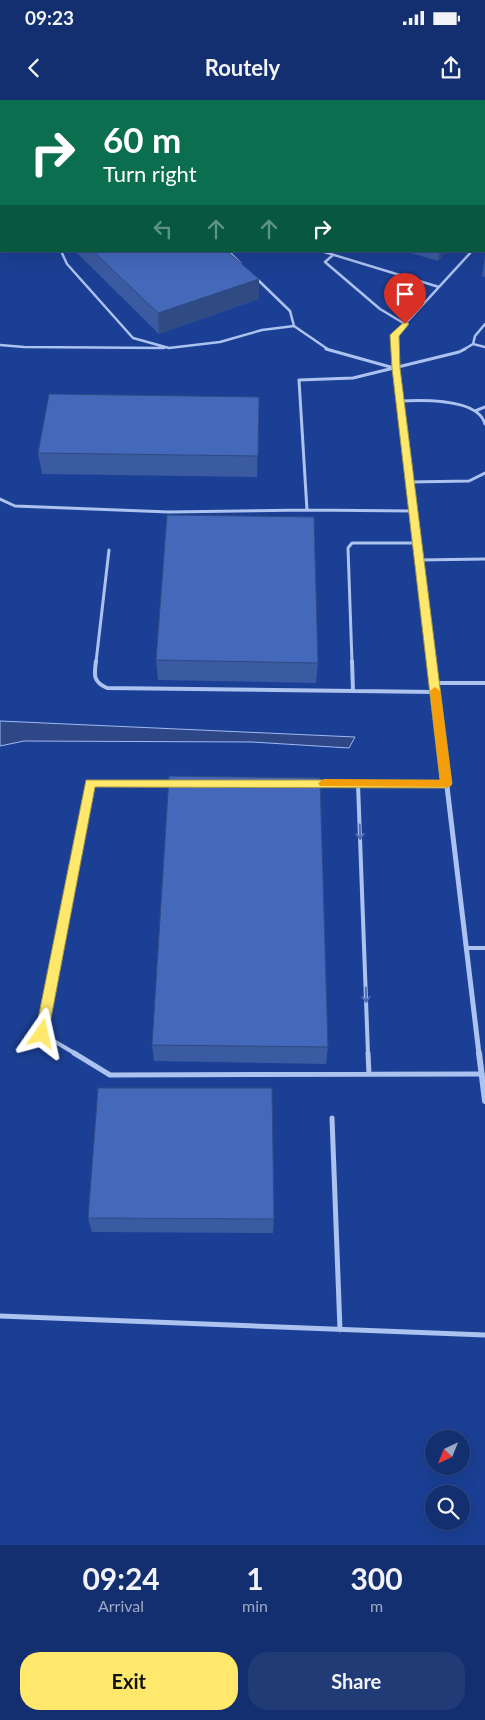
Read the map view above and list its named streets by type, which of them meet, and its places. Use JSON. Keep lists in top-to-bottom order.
{
  "north": "bottom left",
  "page": {
    "status": "09:23",
    "header": "Routely",
    "turn": ["60 m", "Turn right"],
    "eta": [
      "09:24",
      "Arrival",
      "1",
      "min",
      "300",
      "m"
    ],
    "buttons": ["Exit", "Share"]
  }
}
